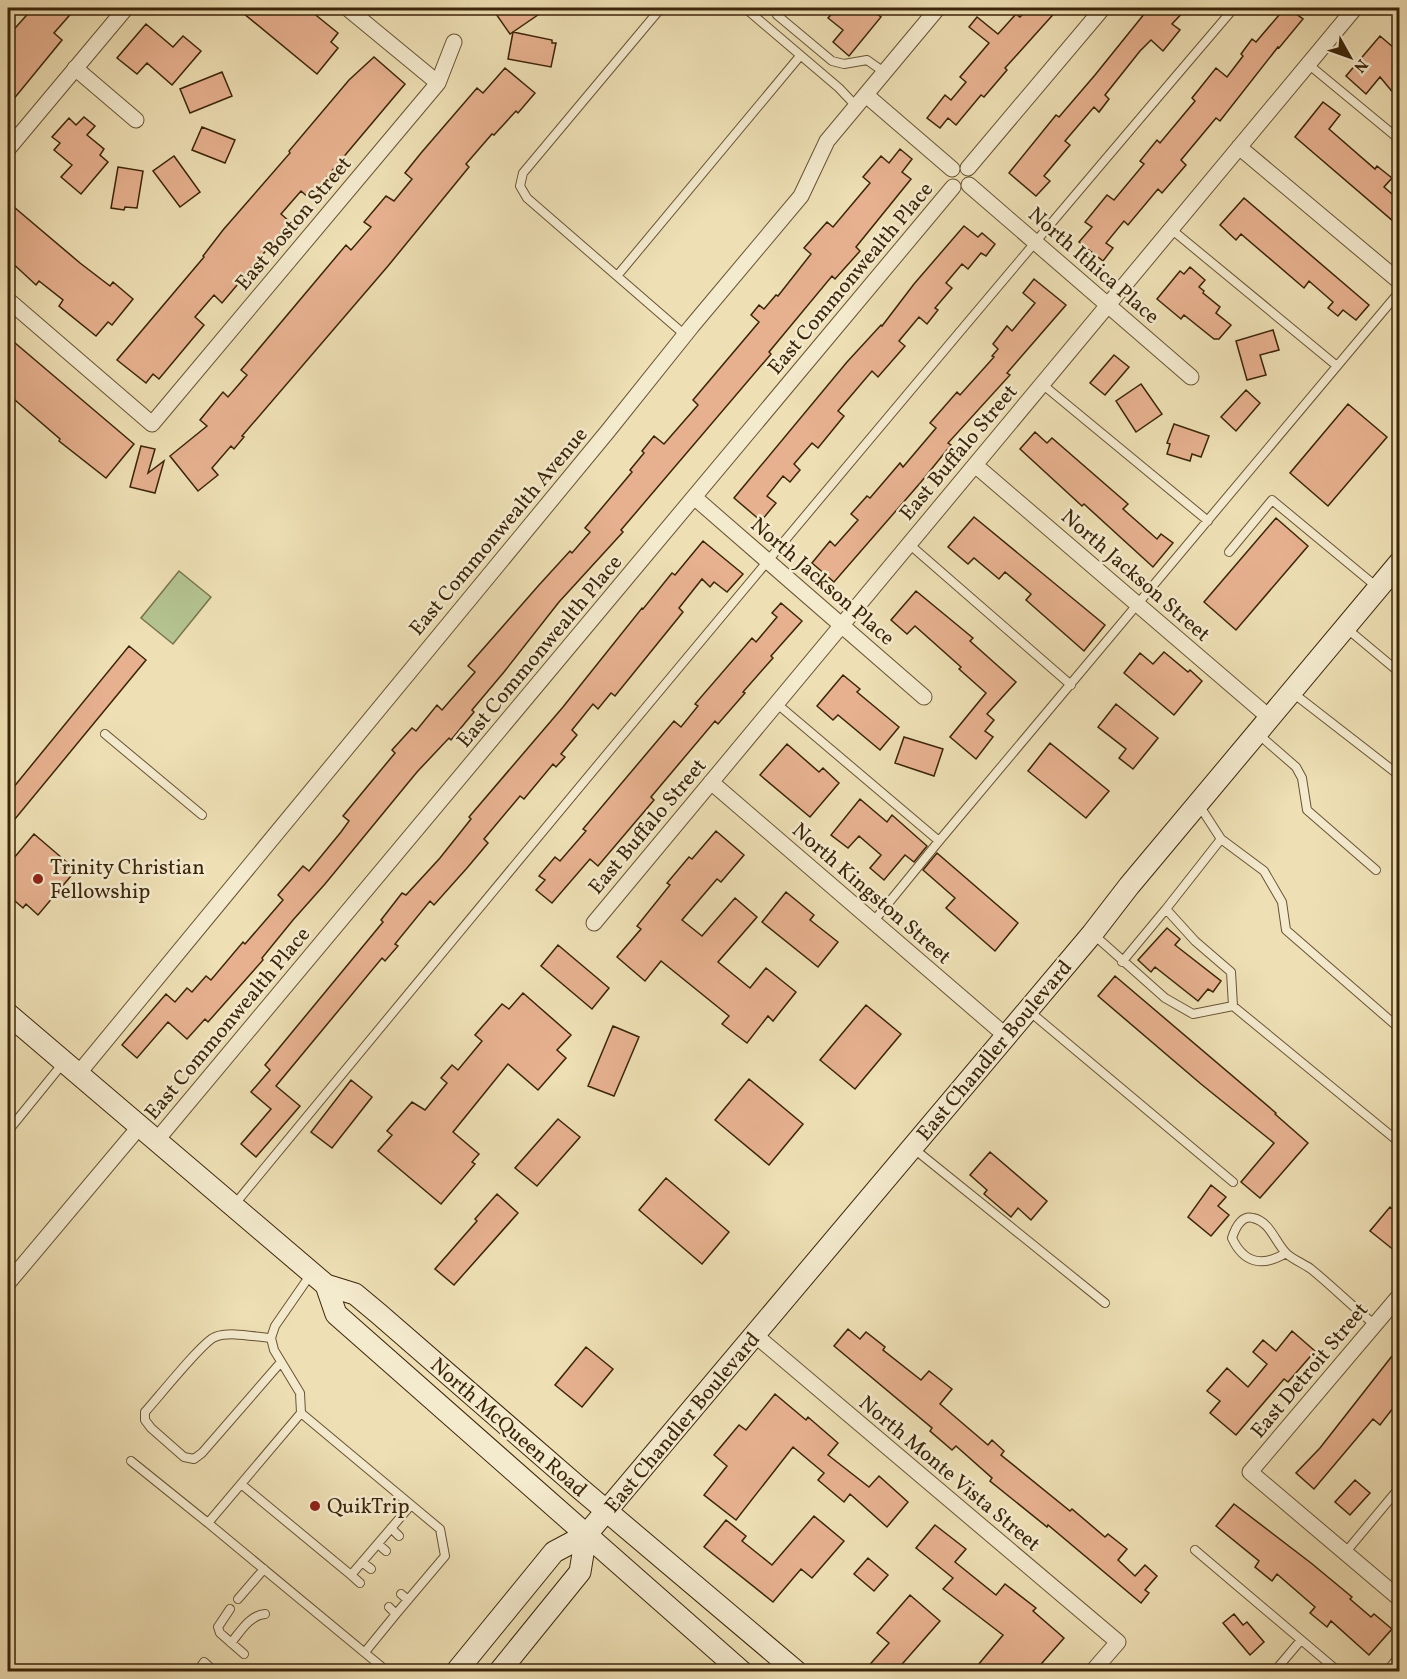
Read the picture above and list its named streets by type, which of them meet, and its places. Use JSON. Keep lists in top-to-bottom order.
{
  "streets": {
    "main road": ["East Chandler Boulevard", "North McQueen Road"],
    "street": [
      "East Boston Street",
      "North Ithica Place",
      "East Commonwealth Place",
      "East Buffalo Street",
      "East Commonwealth Avenue",
      "North Jackson Street",
      "North Jackson Place",
      "North Kingston Street",
      "East Detroit Street",
      "North Monte Vista Street"
    ]
  },
  "crossings": [
    ["North Ithica Place", "East Commonwealth Place"],
    ["North Ithica Place", "East Buffalo Street"],
    ["East Commonwealth Place", "North Jackson Place"],
    ["East Commonwealth Place", "North McQueen Road"],
    ["East Buffalo Street", "North Jackson Street"],
    ["East Buffalo Street", "North Jackson Place"],
    ["East Buffalo Street", "North Kingston Street"],
    ["East Commonwealth Avenue", "North McQueen Road"],
    ["North Jackson Street", "East Chandler Boulevard"],
    ["North Kingston Street", "East Chandler Boulevard"],
    ["East Chandler Boulevard", "North McQueen Road"],
    ["East Chandler Boulevard", "North Monte Vista Street"]
  ],
  "places": ["Trinity Christian Fellowship", "QuikTrip"],
  "north": "bottom right"
}
